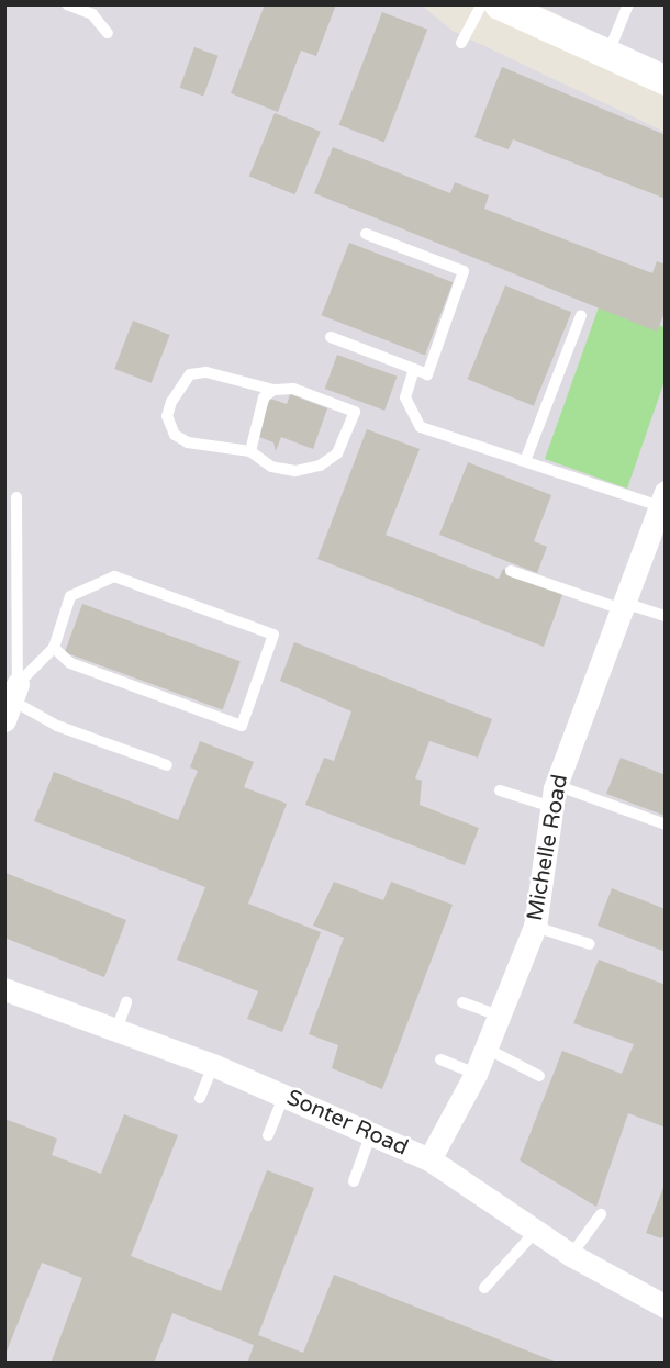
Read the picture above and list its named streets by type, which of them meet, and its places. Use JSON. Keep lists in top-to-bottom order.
{
  "streets": {
    "street": ["Michelle Road", "Sonter Road"]
  },
  "crossings": [
    ["Michelle Road", "Sonter Road"]
  ]
}
